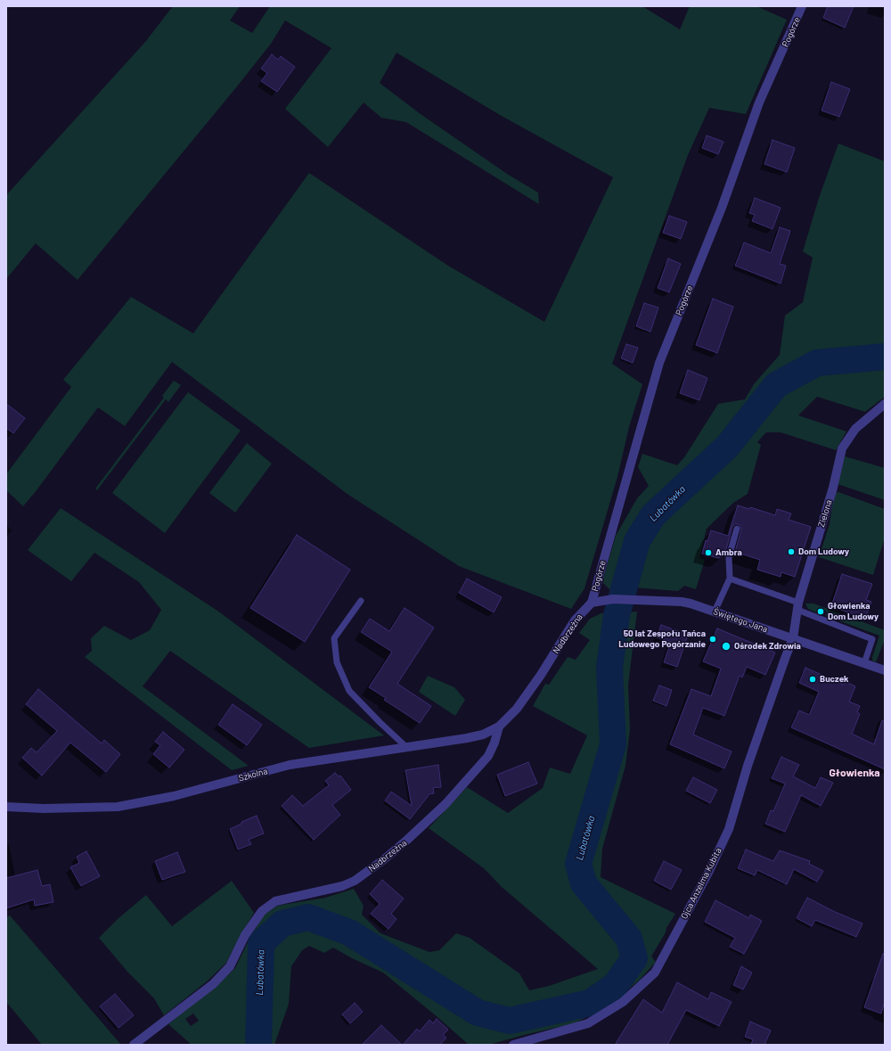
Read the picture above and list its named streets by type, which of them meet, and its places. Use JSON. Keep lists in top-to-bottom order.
{
  "streets": {
    "street": [
      "Pogórze",
      "Zielona",
      "Świętego Jana",
      "Nadbrzeżna",
      "Szkolna",
      "Ojca Anzelma Kubita"
    ]
  },
  "crossings": [
    ["Pogórze", "Świętego Jana"],
    ["Pogórze", "Nadbrzeżna"],
    ["Zielona", "Świętego Jana"],
    ["Zielona", "Ojca Anzelma Kubita"],
    ["Świętego Jana", "Nadbrzeżna"],
    ["Świętego Jana", "Ojca Anzelma Kubita"],
    ["Nadbrzeżna", "Szkolna"]
  ],
  "districts": ["Głowienka"],
  "water": ["Lubatówka"],
  "places": [
    "Dom Ludowy",
    "Ambra",
    "Głowienka Dom Ludowy",
    "50 lat Zespołu Tańca Ludowego Pogórzanie",
    "Ośrodek Zdrowia",
    "Buczek"
  ]
}
